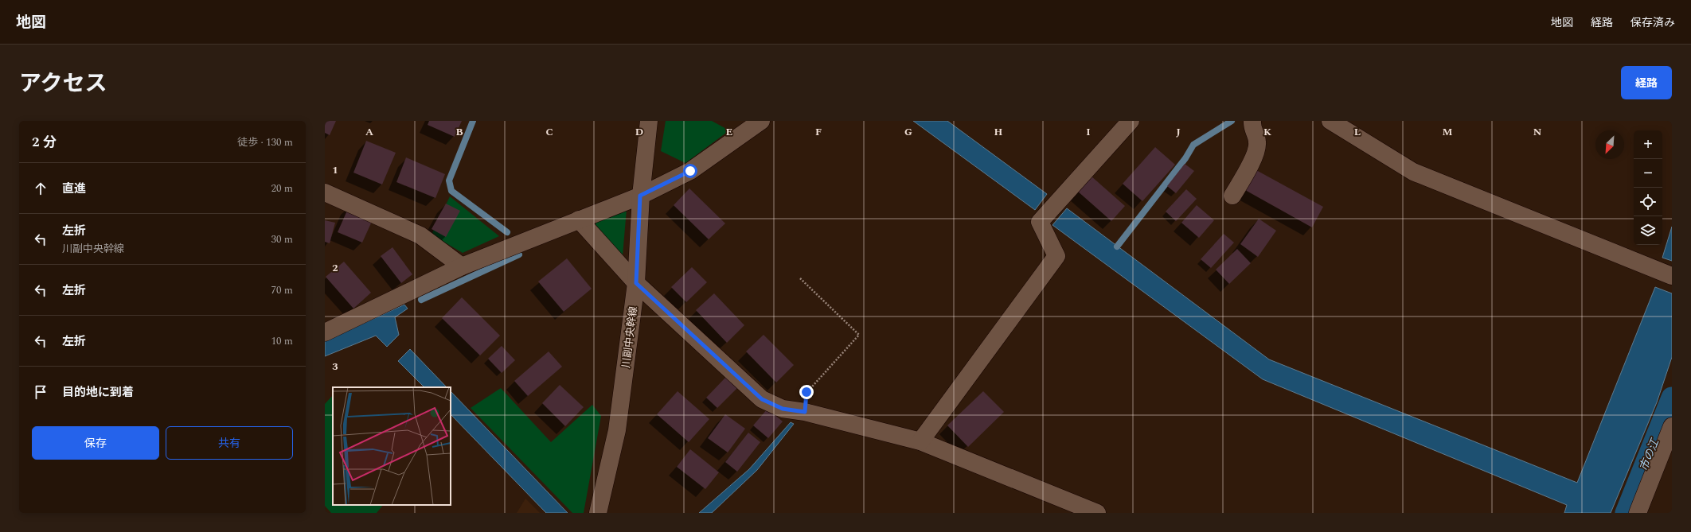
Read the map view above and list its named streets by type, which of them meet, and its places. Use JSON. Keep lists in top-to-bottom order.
{
  "streets": {
    "street": ["川副中央幹線"]
  },
  "water": ["市の江"],
  "north": "bottom left",
  "page": {
    "header": "地図",
    "nav": ["地図", "経路", "保存済み"],
    "title": "アクセス",
    "buttons": [
      "経路",
      ["保存", "共有"]
    ],
    "heading": ["2 分", "徒歩 · 130 m"],
    "map_buttons": ["+", "−"],
    "list": [
      ["直進", "20 m"],
      ["左折", "川副中央幹線", "30 m"],
      ["左折", "70 m"],
      ["左折", "10 m"],
      "目的地に到着"
    ]
  },
  "grid": {
    "columns": [
      "A",
      "B",
      "C",
      "D",
      "E",
      "F",
      "G",
      "H",
      "I",
      "J",
      "K",
      "L",
      "M",
      "N"
    ],
    "rows": ["1", "2", "3"]
  }
}
